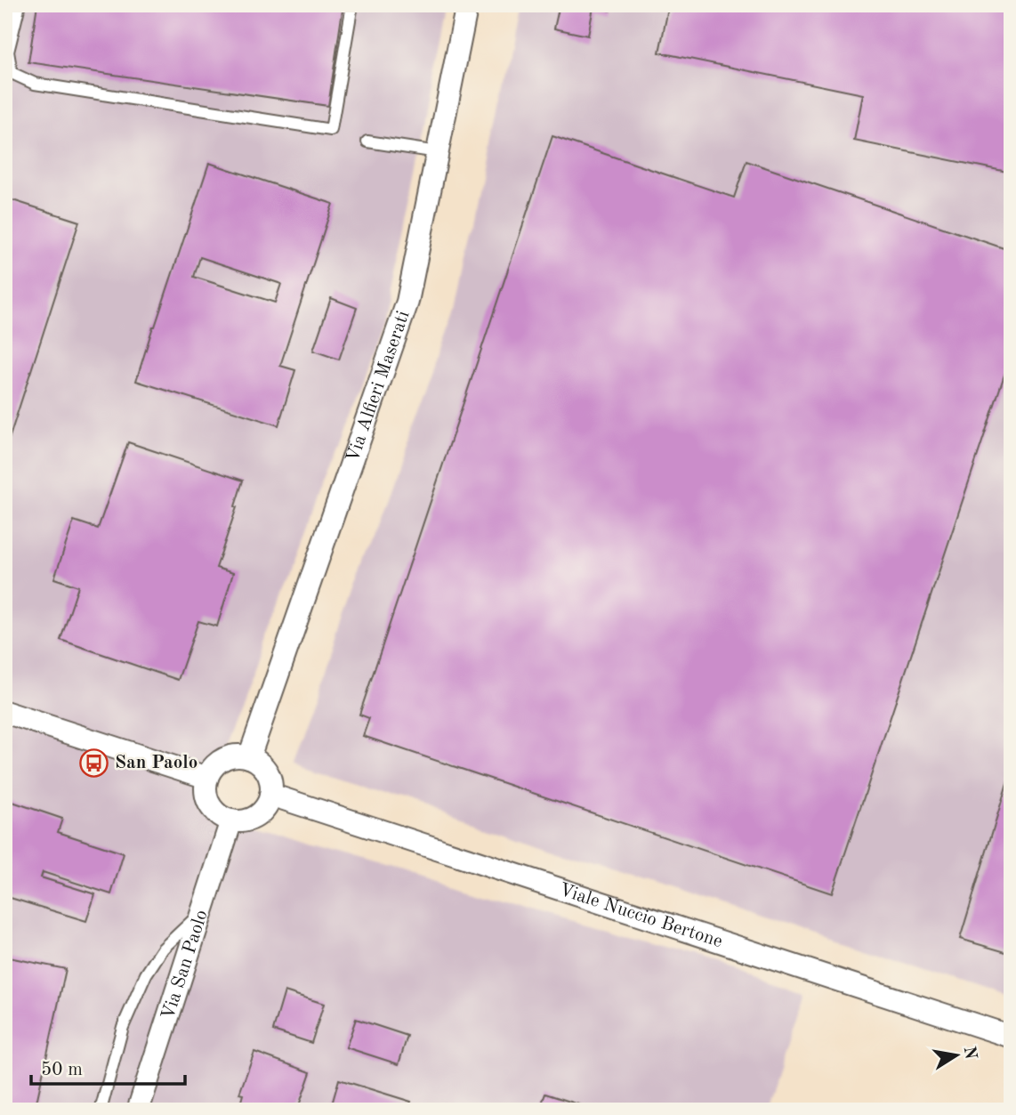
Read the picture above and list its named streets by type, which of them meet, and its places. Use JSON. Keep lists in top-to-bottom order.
{
  "streets": {
    "street": ["Via Alfieri Maserati", "Viale Nuccio Bertone", "Via San Paolo"]
  },
  "crossings": [
    ["Via Alfieri Maserati", "Viale Nuccio Bertone"],
    ["Via Alfieri Maserati", "Via San Paolo"],
    ["Viale Nuccio Bertone", "Via San Paolo"]
  ],
  "places": {
    "bus stop": ["San Paolo"]
  },
  "scale_bar": "50 m",
  "north": "right"
}
